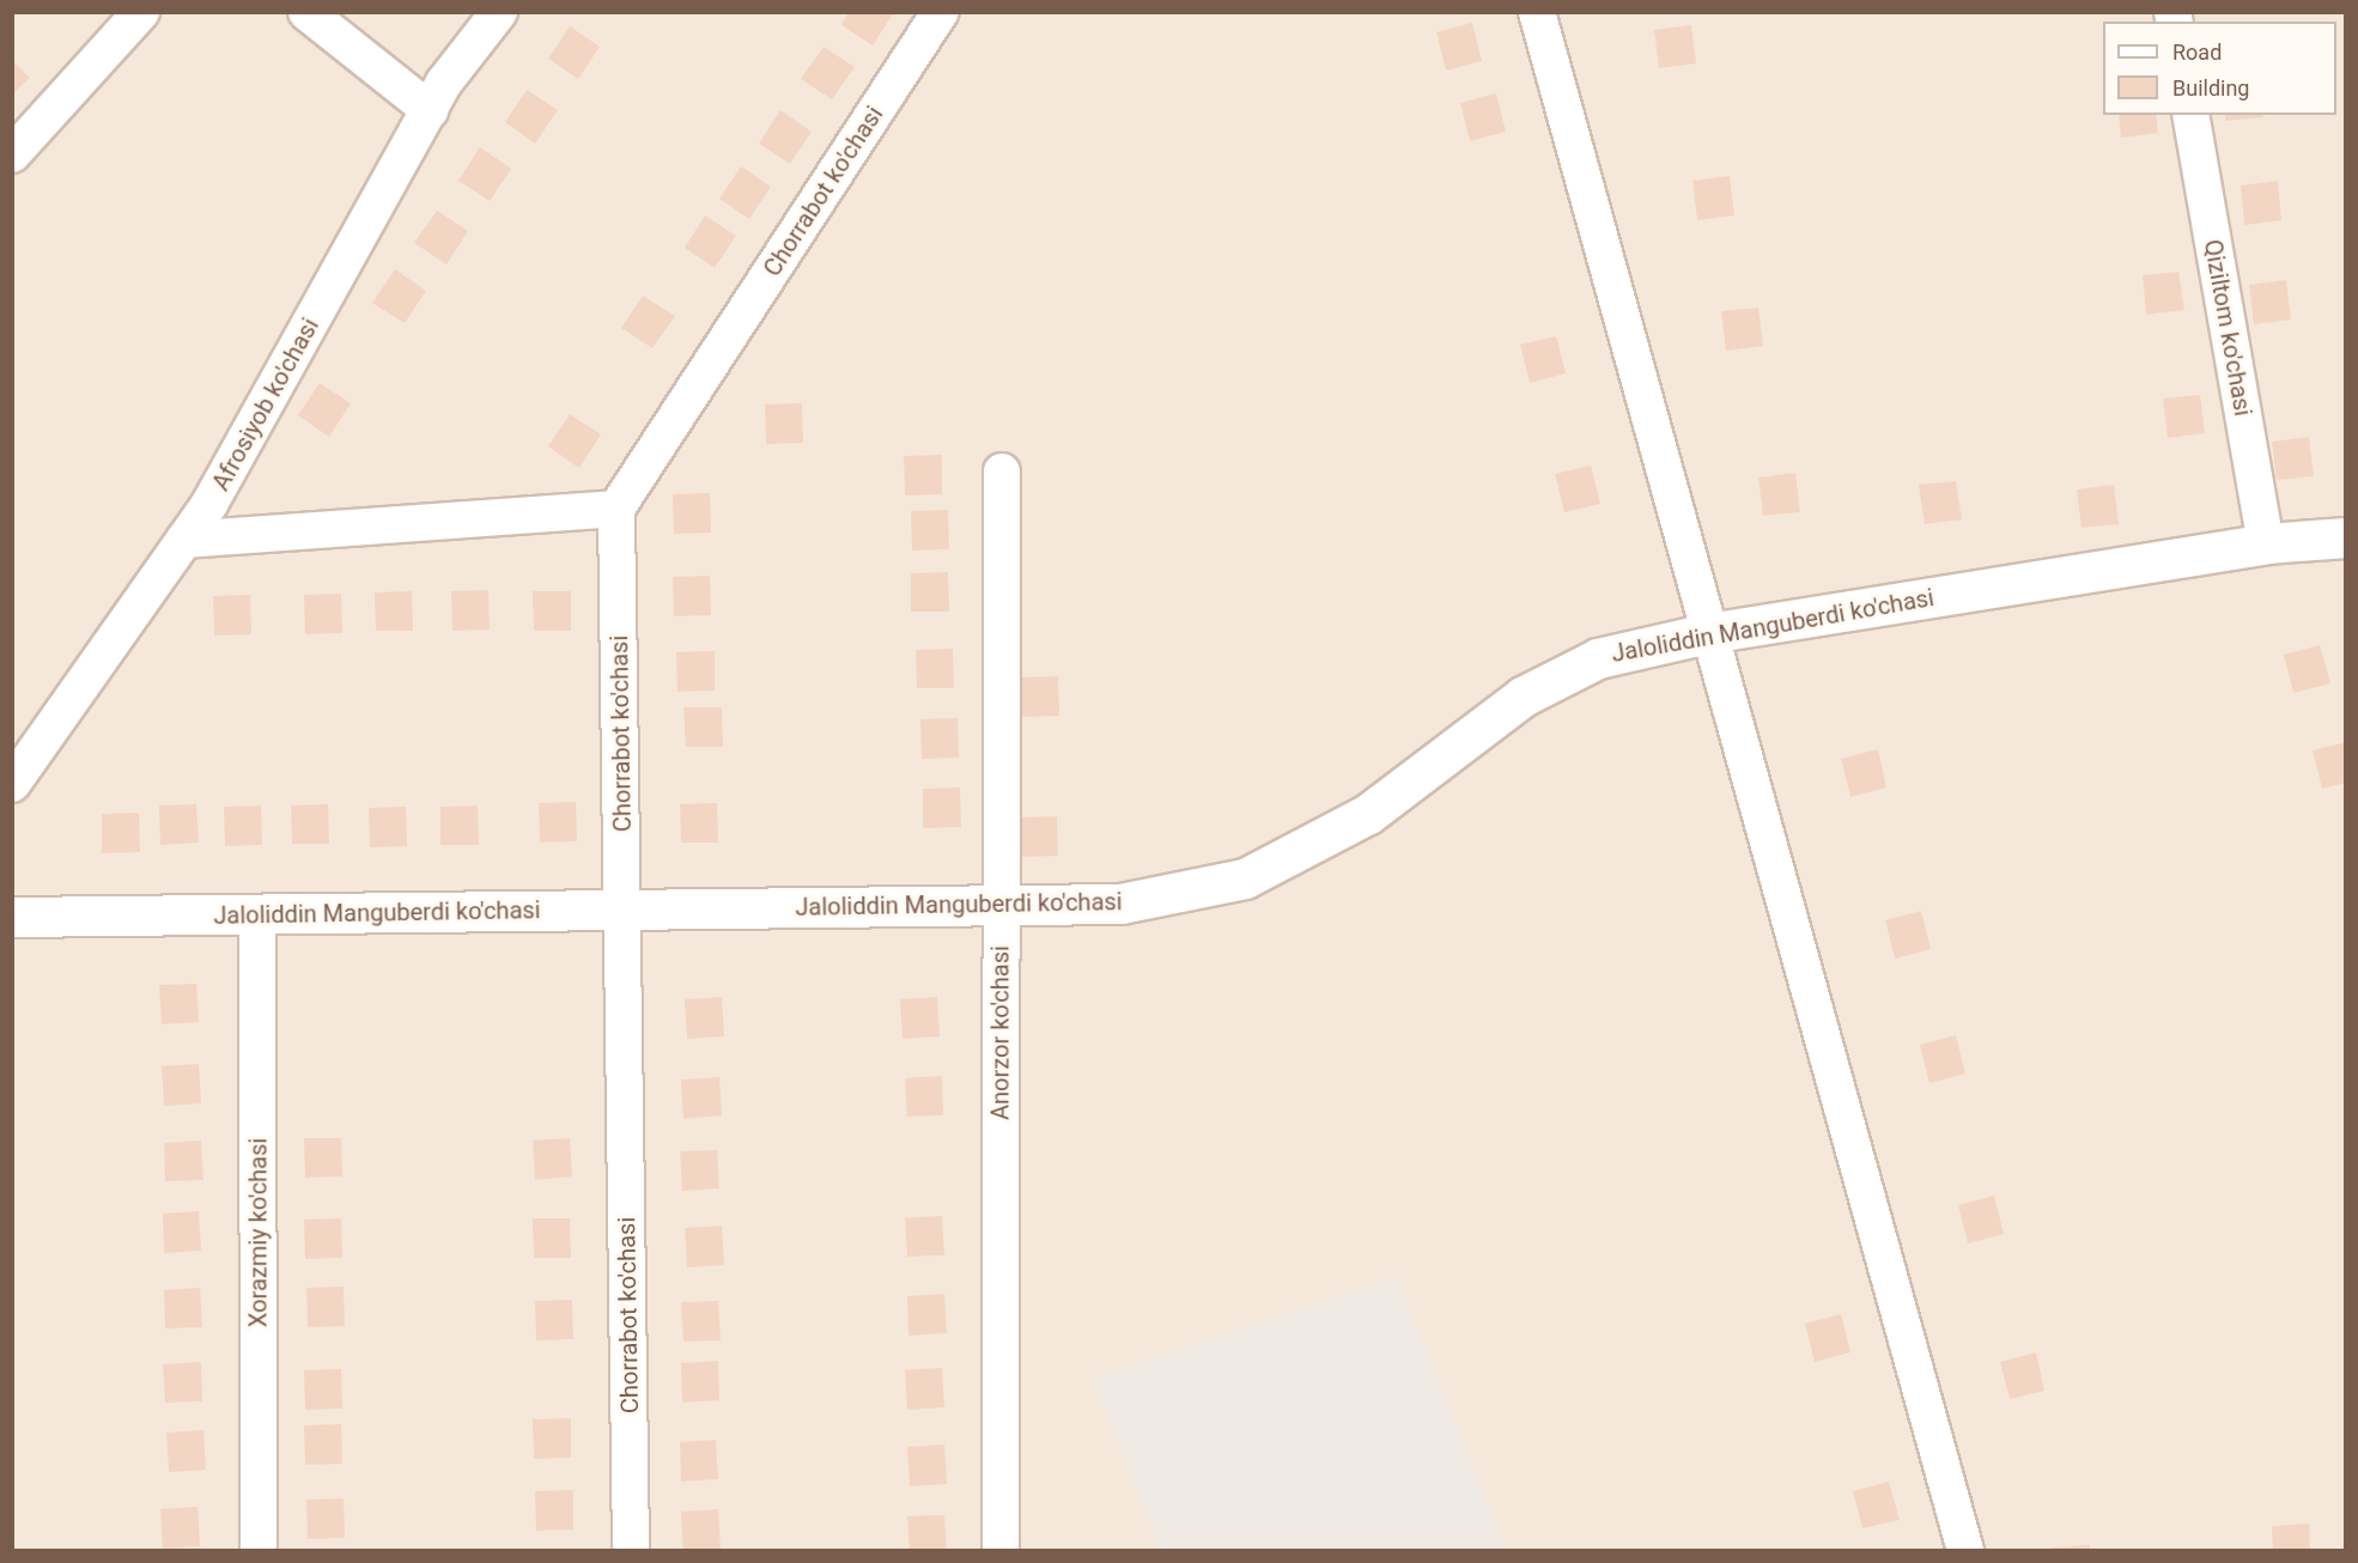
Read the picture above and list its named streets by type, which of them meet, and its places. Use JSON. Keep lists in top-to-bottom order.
{
  "streets": {
    "street": [
      "Chorrabot ko'chasi",
      "Qiziltom ko'chasi",
      "Afrosiyob ko'chasi",
      "Jaloliddin Manguberdi ko'chasi",
      "Anorzor ko'chasi",
      "Xorazmiy ko'chasi"
    ]
  },
  "crossings": [
    ["Chorrabot ko'chasi", "Jaloliddin Manguberdi ko'chasi"],
    ["Qiziltom ko'chasi", "Jaloliddin Manguberdi ko'chasi"],
    ["Jaloliddin Manguberdi ko'chasi", "Anorzor ko'chasi"],
    ["Jaloliddin Manguberdi ko'chasi", "Xorazmiy ko'chasi"]
  ],
  "legend": ["Road", "Building"]
}
